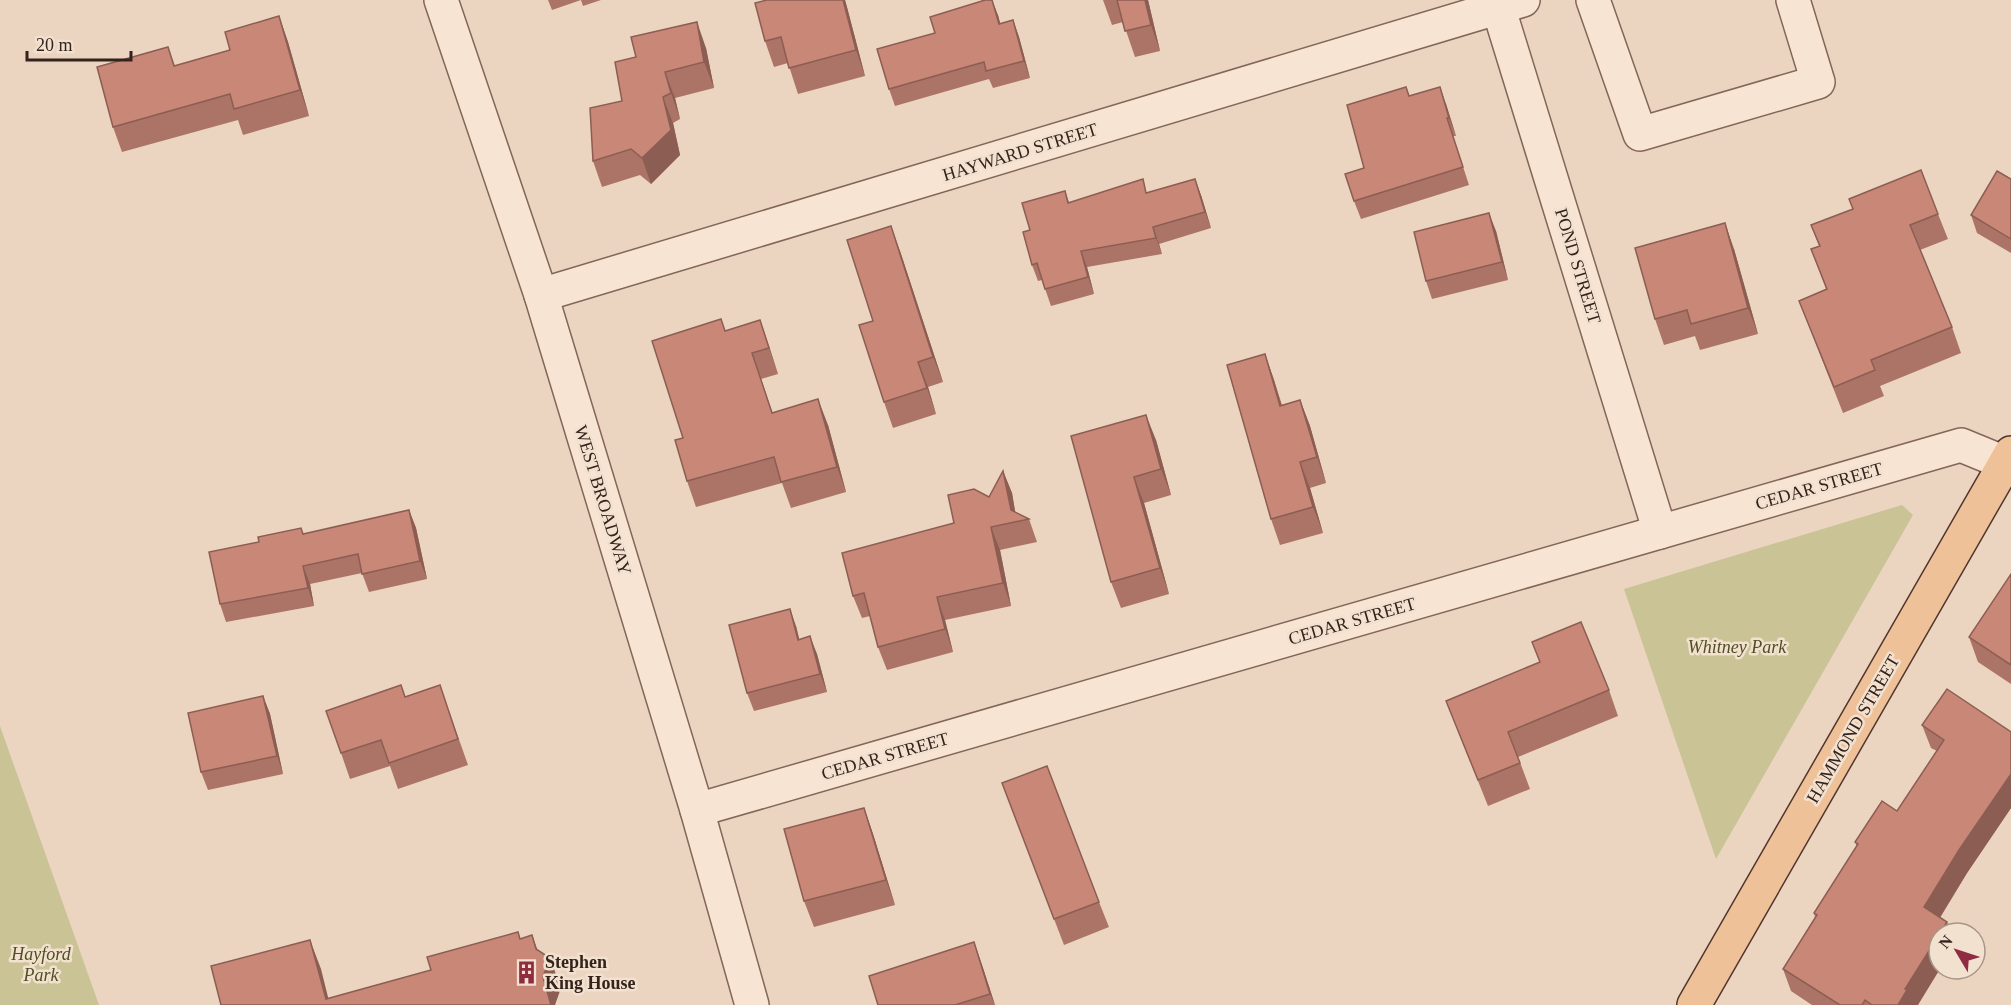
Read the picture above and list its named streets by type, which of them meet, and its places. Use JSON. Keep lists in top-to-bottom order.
{
  "streets": {
    "main road": ["HAMMOND STREET"],
    "street": [
      "HAYWARD STREET",
      "POND STREET",
      "CEDAR STREET",
      "WEST BROADWAY"
    ]
  },
  "crossings": [
    ["HAYWARD STREET", "POND STREET"],
    ["HAYWARD STREET", "WEST BROADWAY"],
    ["POND STREET", "CEDAR STREET"],
    ["CEDAR STREET", "WEST BROADWAY"],
    ["CEDAR STREET", "HAMMOND STREET"]
  ],
  "parks": ["Whitney Park", "Hayford Park"],
  "places": {
    "building": ["Stephen King House"]
  },
  "scale_bar": "20 m",
  "north": "top left"
}
